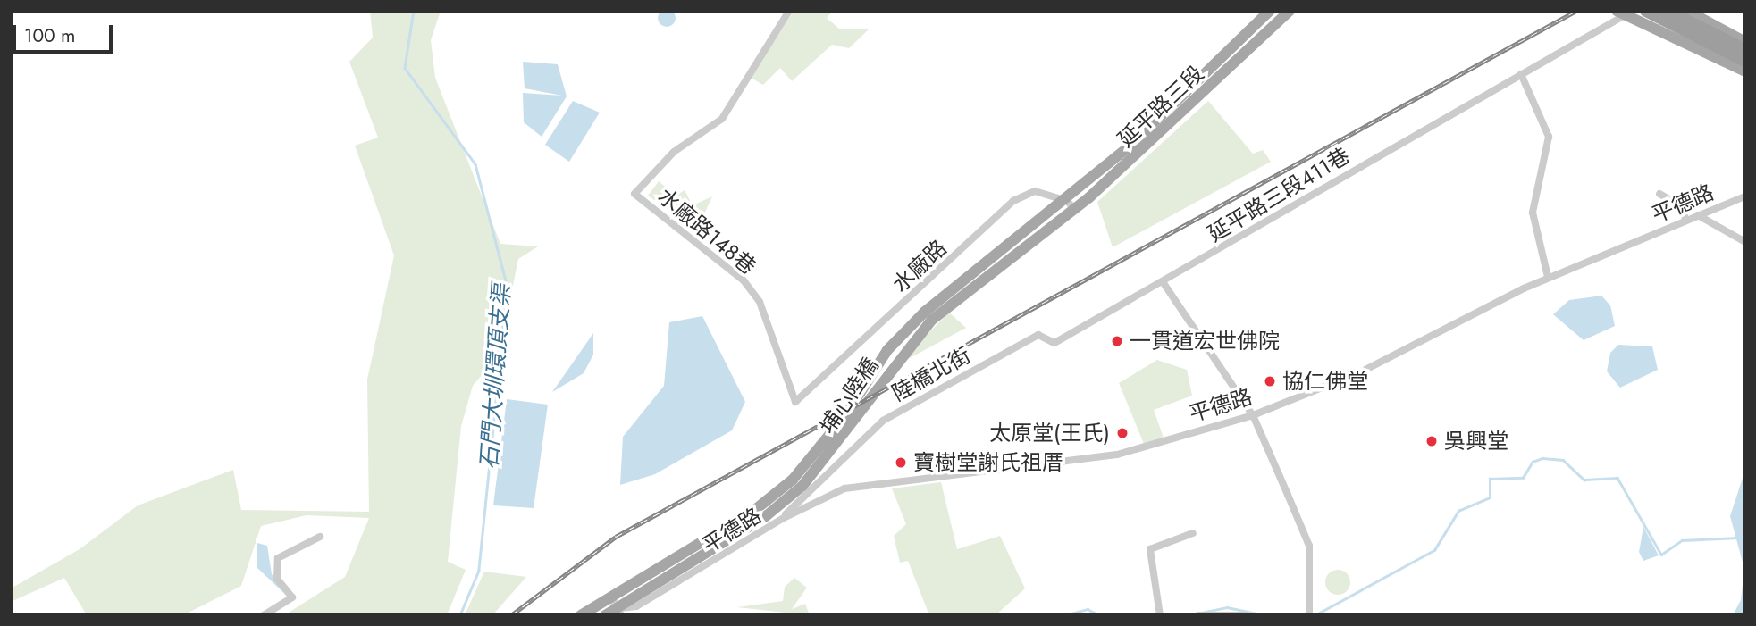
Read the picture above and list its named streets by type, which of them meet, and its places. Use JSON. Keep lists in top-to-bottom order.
{
  "streets": {
    "main road": ["延平路三段", "埔心陸橋"],
    "street": [
      "延平路三段411巷",
      "平德路",
      "水廠路148巷",
      "水廠路",
      "陸橋北街"
    ]
  },
  "crossings": [
    ["延平路三段", "水廠路"],
    ["延平路三段", "埔心陸橋"],
    ["延平路三段411巷", "陸橋北街"],
    ["平德路", "陸橋北街"],
    ["水廠路148巷", "水廠路"]
  ],
  "water": ["石門大圳環頂支渠"],
  "places": [
    "一貫道宏世佛院",
    "協仁佛堂",
    "太原堂(王氏)",
    "吳興堂",
    "寶樹堂謝氏祖厝"
  ],
  "scale_bar": "100 m"
}
